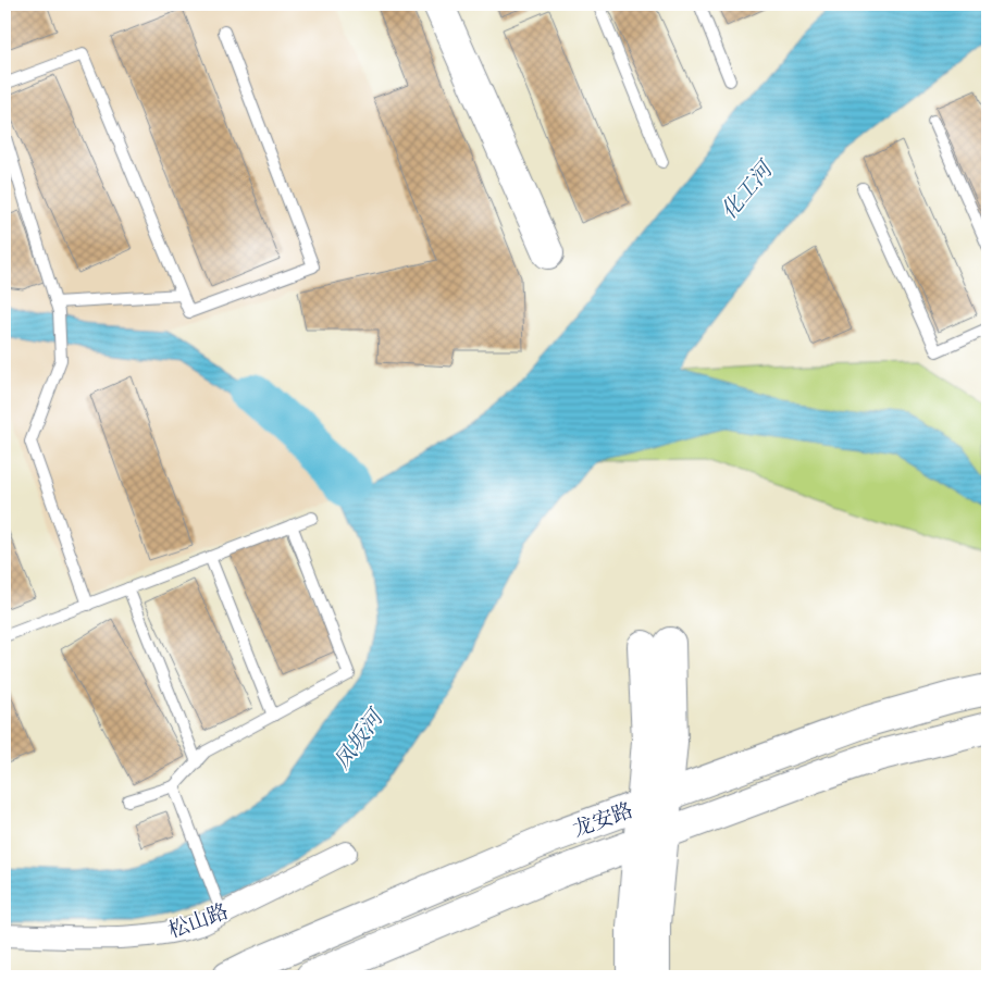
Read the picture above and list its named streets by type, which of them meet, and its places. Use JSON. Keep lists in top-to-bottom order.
{
  "streets": {
    "main road": ["龙安路"],
    "street": ["松山路"]
  },
  "water": ["化工河", "凤坂河"]
}
